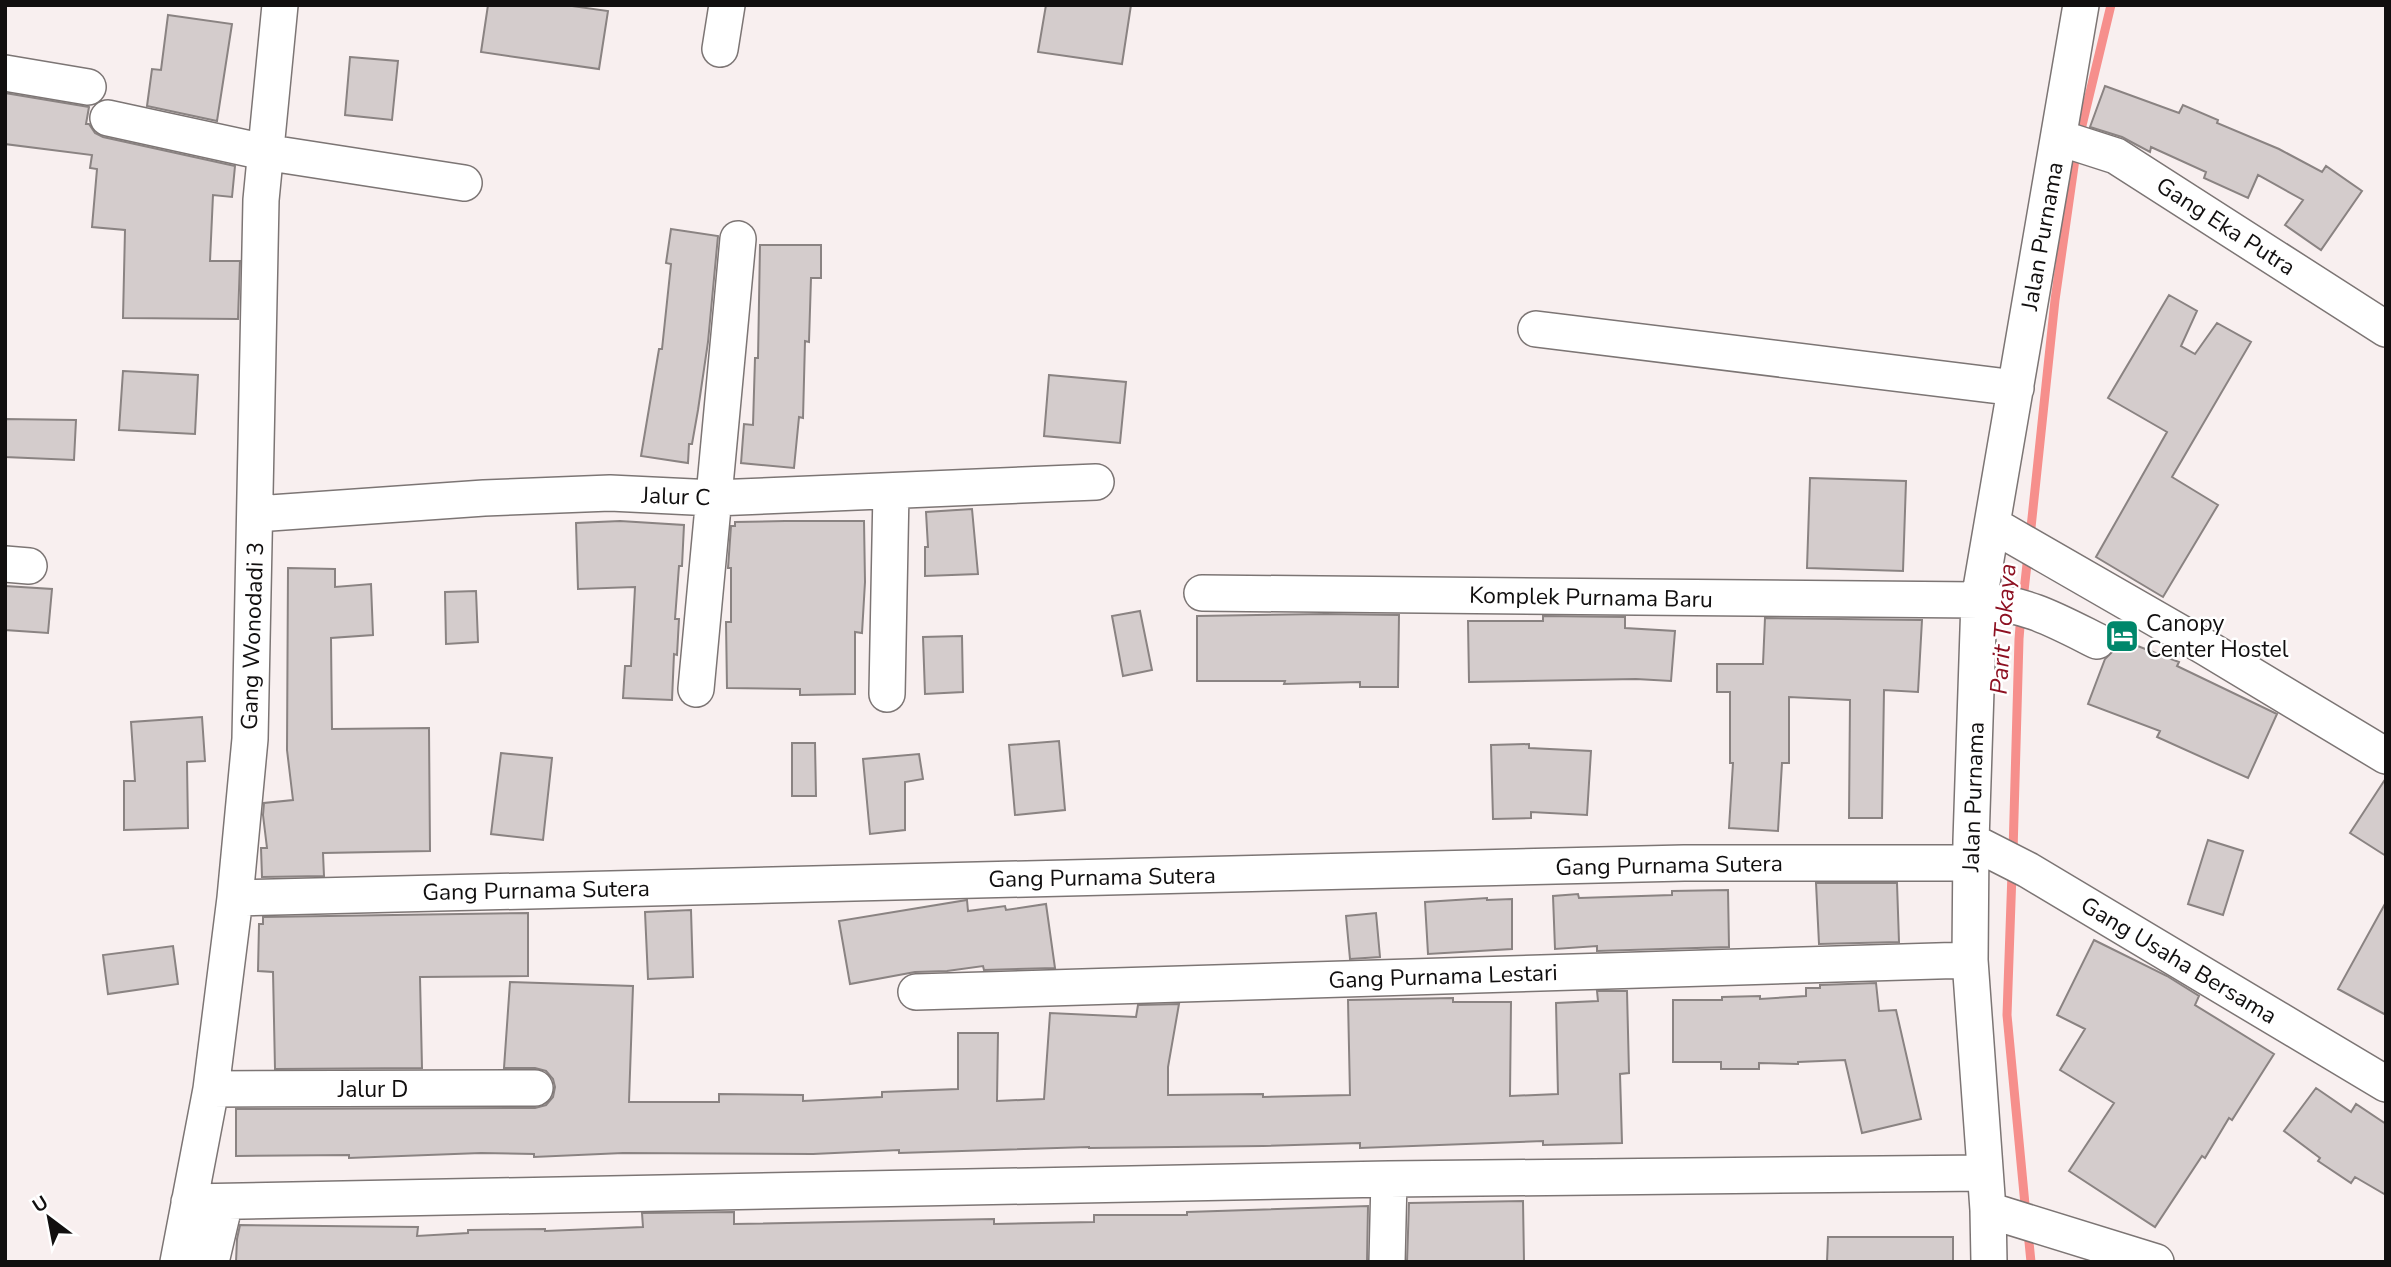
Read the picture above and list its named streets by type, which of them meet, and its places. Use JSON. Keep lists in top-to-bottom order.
{
  "streets": {
    "street": [
      "Gang Eka Putra",
      "Jalan Purnama",
      "Jalur C",
      "Komplek Purnama Baru",
      "Gang Wonodadi 3",
      "Gang Purnama Sutera",
      "Gang Usaha Bersama",
      "Gang Purnama Lestari",
      "Jalur D"
    ]
  },
  "crossings": [
    ["Gang Eka Putra", "Jalan Purnama"],
    ["Jalan Purnama", "Komplek Purnama Baru"],
    ["Jalan Purnama", "Gang Purnama Sutera"],
    ["Jalan Purnama", "Gang Usaha Bersama"],
    ["Jalan Purnama", "Gang Purnama Lestari"],
    ["Jalur C", "Gang Wonodadi 3"],
    ["Gang Wonodadi 3", "Gang Purnama Sutera"],
    ["Gang Wonodadi 3", "Jalur D"],
    ["Gang Purnama Sutera", "Gang Usaha Bersama"]
  ],
  "water": ["Parit Tokaya"],
  "places": {
    "hotel": ["Canopy Center Hostel"]
  },
  "north": "top left"
}
